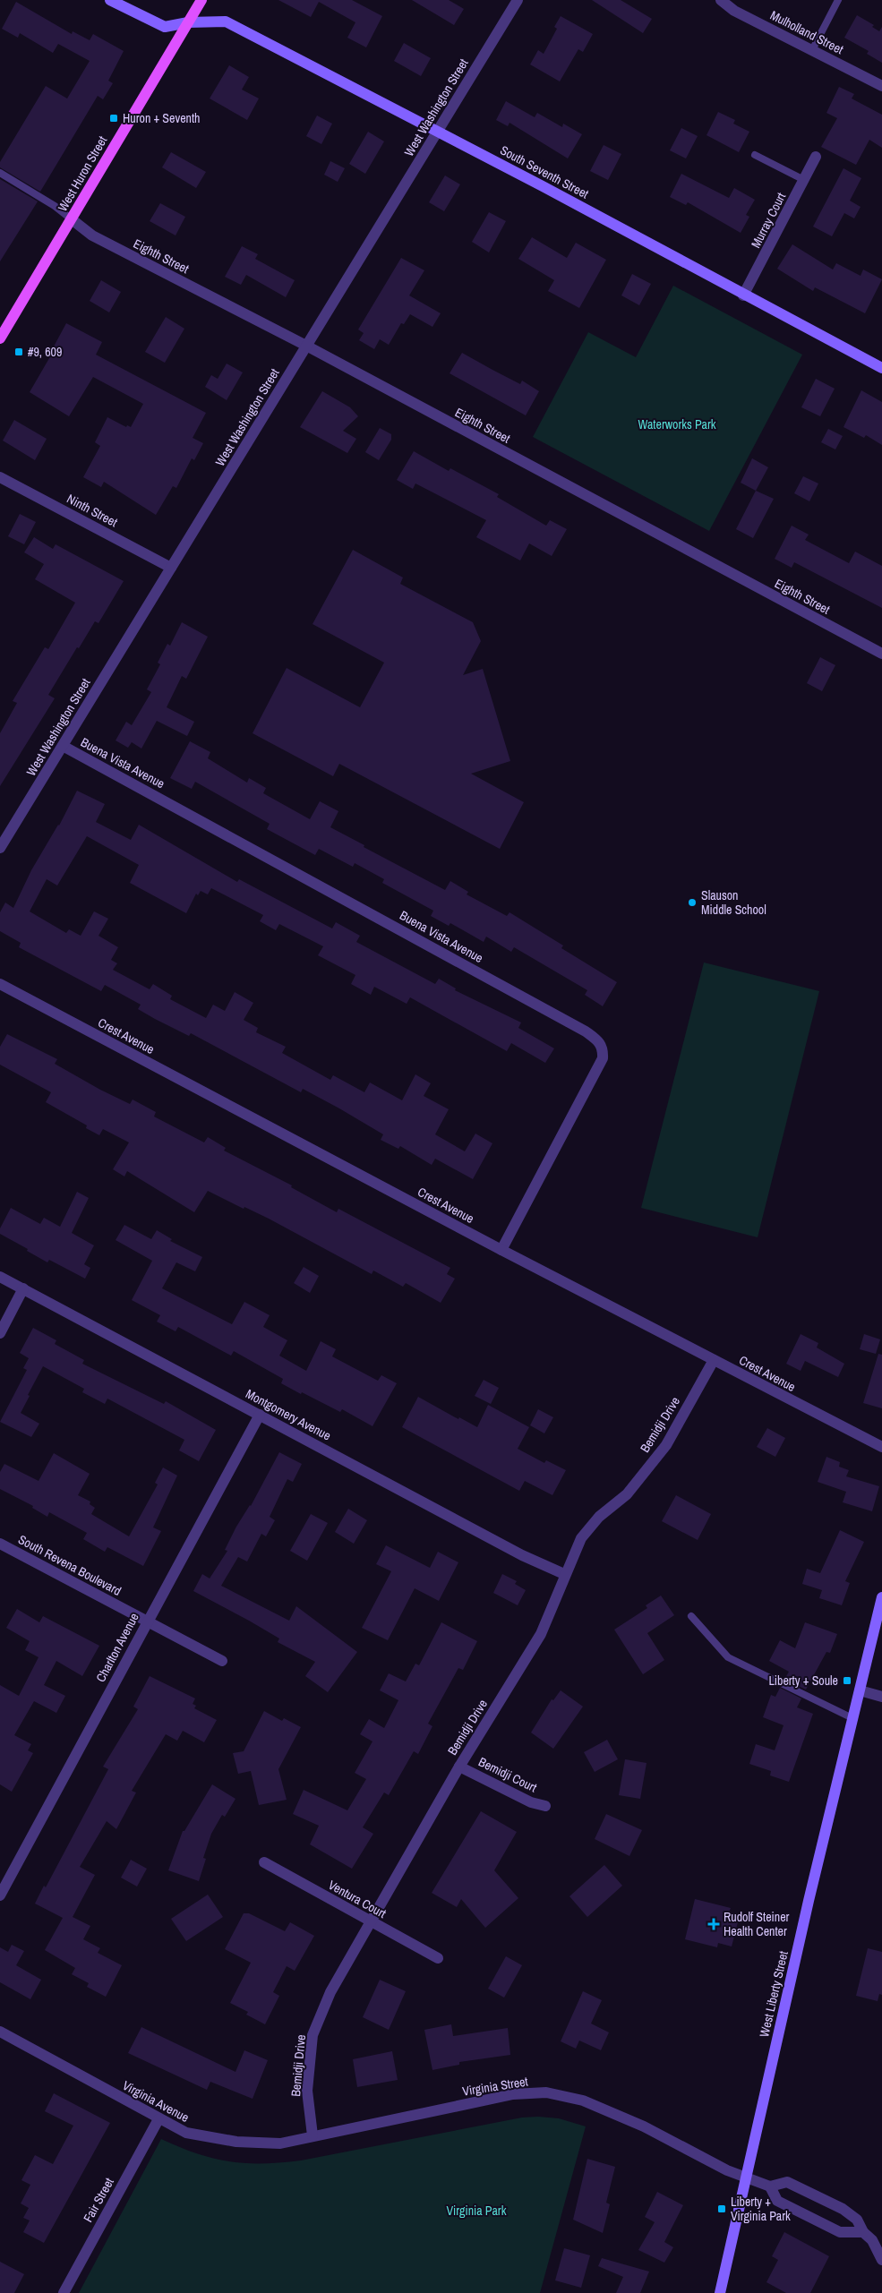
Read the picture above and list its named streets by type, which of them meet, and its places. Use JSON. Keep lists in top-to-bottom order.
{
  "streets": {
    "main road": ["West Huron Street"],
    "street": [
      "Mulholland Street",
      "West Washington Street",
      "South Seventh Street",
      "Murray Court",
      "Eighth Street",
      "Ninth Street",
      "Buena Vista Avenue",
      "Crest Avenue",
      "Montgomery Avenue",
      "Bemidji Drive",
      "South Revena Boulevard",
      "Charlton Avenue",
      "Bemidji Court",
      "Ventura Court",
      "West Liberty Street",
      "Virginia Street",
      "Virginia Avenue",
      "Fair Street"
    ]
  },
  "crossings": [
    ["West Washington Street", "South Seventh Street"],
    ["West Washington Street", "Eighth Street"],
    ["West Washington Street", "Ninth Street"],
    ["West Washington Street", "Buena Vista Avenue"],
    ["South Seventh Street", "West Huron Street"],
    ["South Seventh Street", "Murray Court"],
    ["West Huron Street", "Eighth Street"],
    ["Buena Vista Avenue", "Crest Avenue"],
    ["Crest Avenue", "Bemidji Drive"],
    ["Montgomery Avenue", "Bemidji Drive"],
    ["Montgomery Avenue", "Charlton Avenue"],
    ["Bemidji Drive", "Bemidji Court"],
    ["Bemidji Drive", "Ventura Court"],
    ["Bemidji Drive", "Virginia Street"],
    ["Bemidji Drive", "Virginia Avenue"],
    ["South Revena Boulevard", "Charlton Avenue"],
    ["West Liberty Street", "Virginia Street"],
    ["Virginia Street", "Virginia Avenue"],
    ["Virginia Avenue", "Fair Street"]
  ],
  "parks": ["Waterworks Park", "Virginia Park"],
  "places": {
    "transit": [
      "Huron + Seventh",
      "#9, 609",
      "Liberty + Soule",
      "Liberty + Virginia Park"
    ],
    "other": ["Slauson Middle School"],
    "health": ["Rudolf Steiner Health Center"]
  }
}
